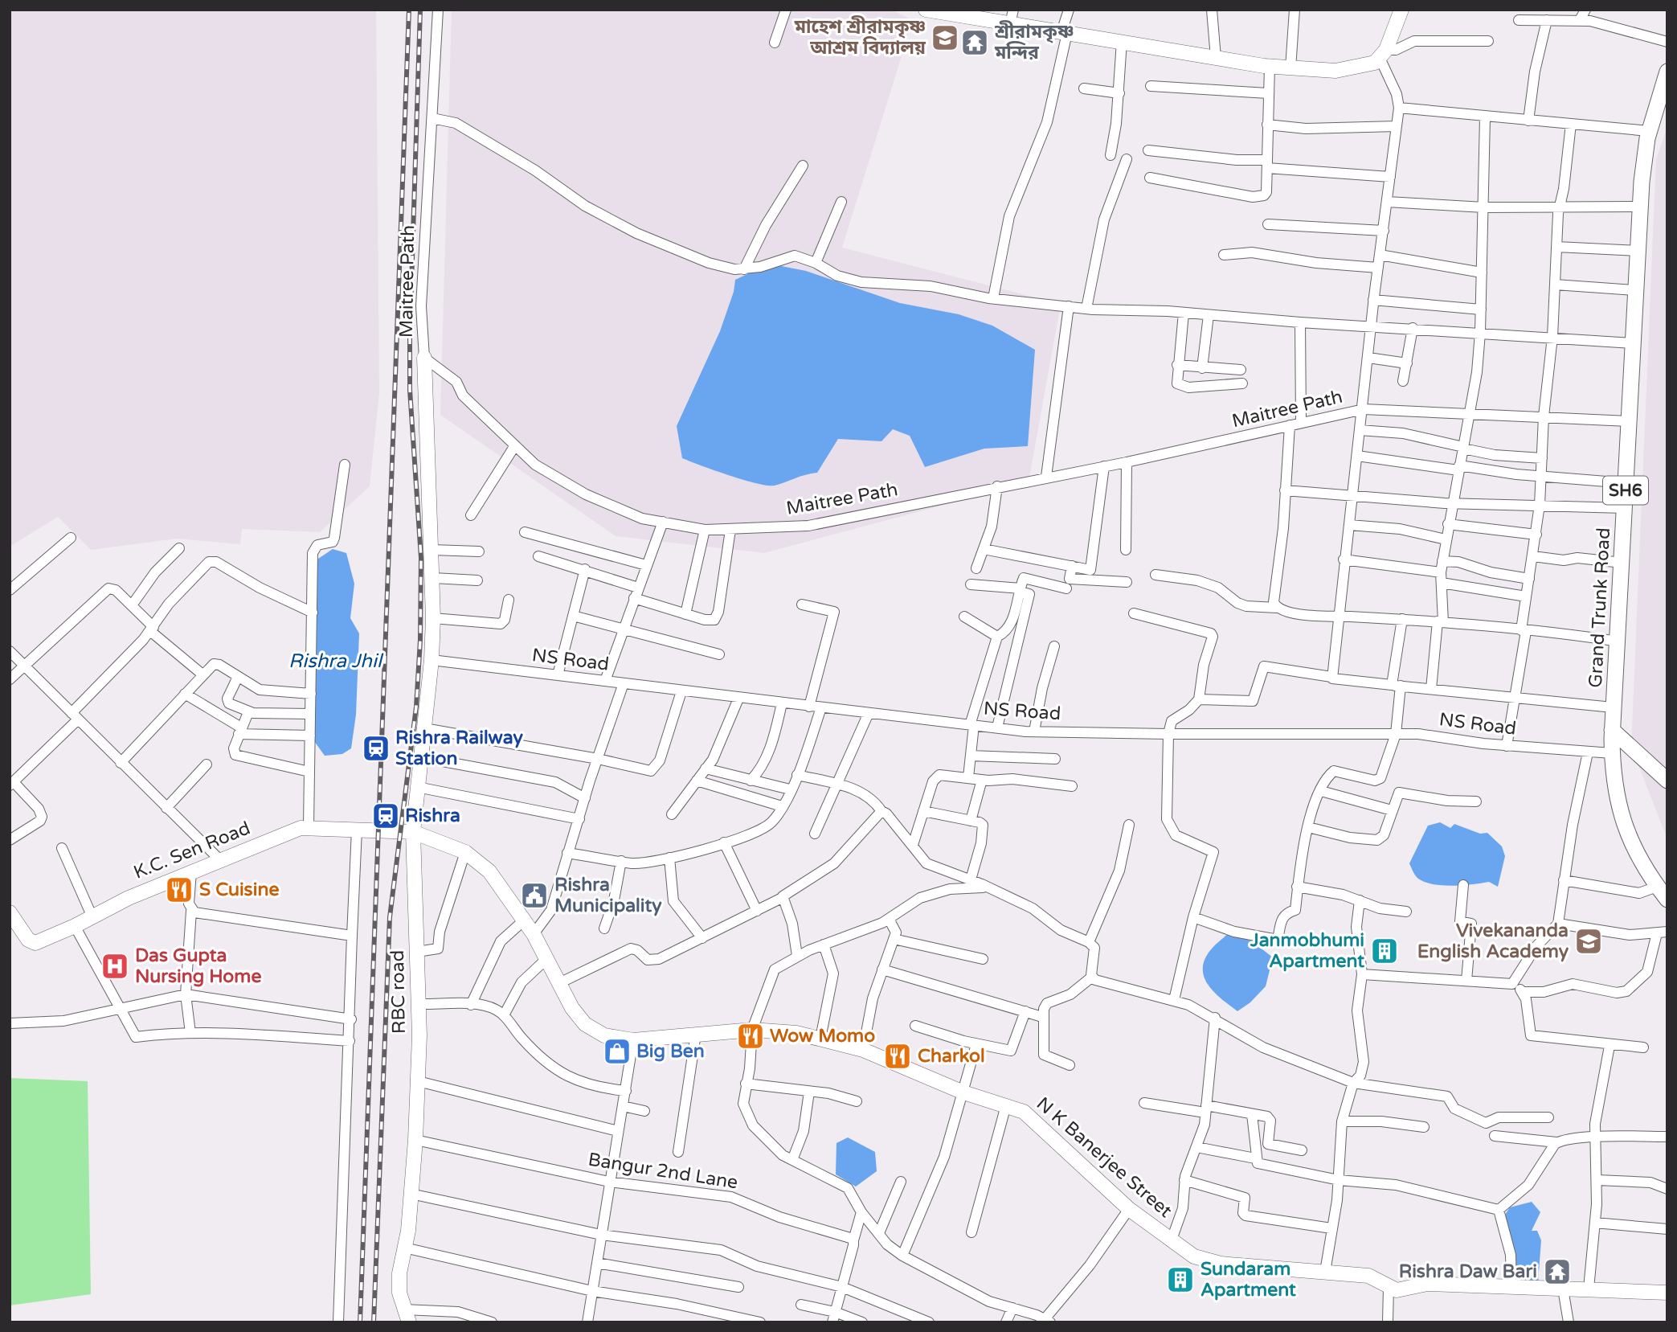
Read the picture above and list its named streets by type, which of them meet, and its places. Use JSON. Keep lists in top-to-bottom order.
{
  "streets": {
    "main road": ["SH6", "Grand Trunk Road"],
    "street": [
      "Maitree Path",
      "NS Road",
      "K.C. Sen Road",
      "RBC road",
      "N K Banerjee Street",
      "Bangur 2nd Lane"
    ]
  },
  "crossings": [
    ["Maitree Path", "Grand Trunk Road"],
    ["Maitree Path", "RBC road"],
    ["Grand Trunk Road", "NS Road"],
    ["NS Road", "RBC road"],
    ["K.C. Sen Road", "RBC road"],
    ["K.C. Sen Road", "N K Banerjee Street"],
    ["RBC road", "N K Banerjee Street"],
    ["RBC road", "Bangur 2nd Lane"]
  ],
  "water": ["Rishra Jhil"],
  "places": {
    "school or university": ["মাহেশ শ্রীরামকৃষ্ণ আশ্রম বিদ্যালয়", "Vivekananda English Academy"],
    "temple": ["শ্রীরামকৃষ্ণ মন্দির", "Rishra Daw Bari"],
    "station": ["Rishra Railway Station", "Rishra"],
    "restaurant": ["S Cuisine", "Wow Momo", "Charkol"],
    "public building": ["Rishra Municipality"],
    "building": ["Janmobhumi Apartment", "Sundaram Apartment"],
    "hospital": ["Das Gupta Nursing Home"],
    "shop": ["Big Ben"]
  }
}
